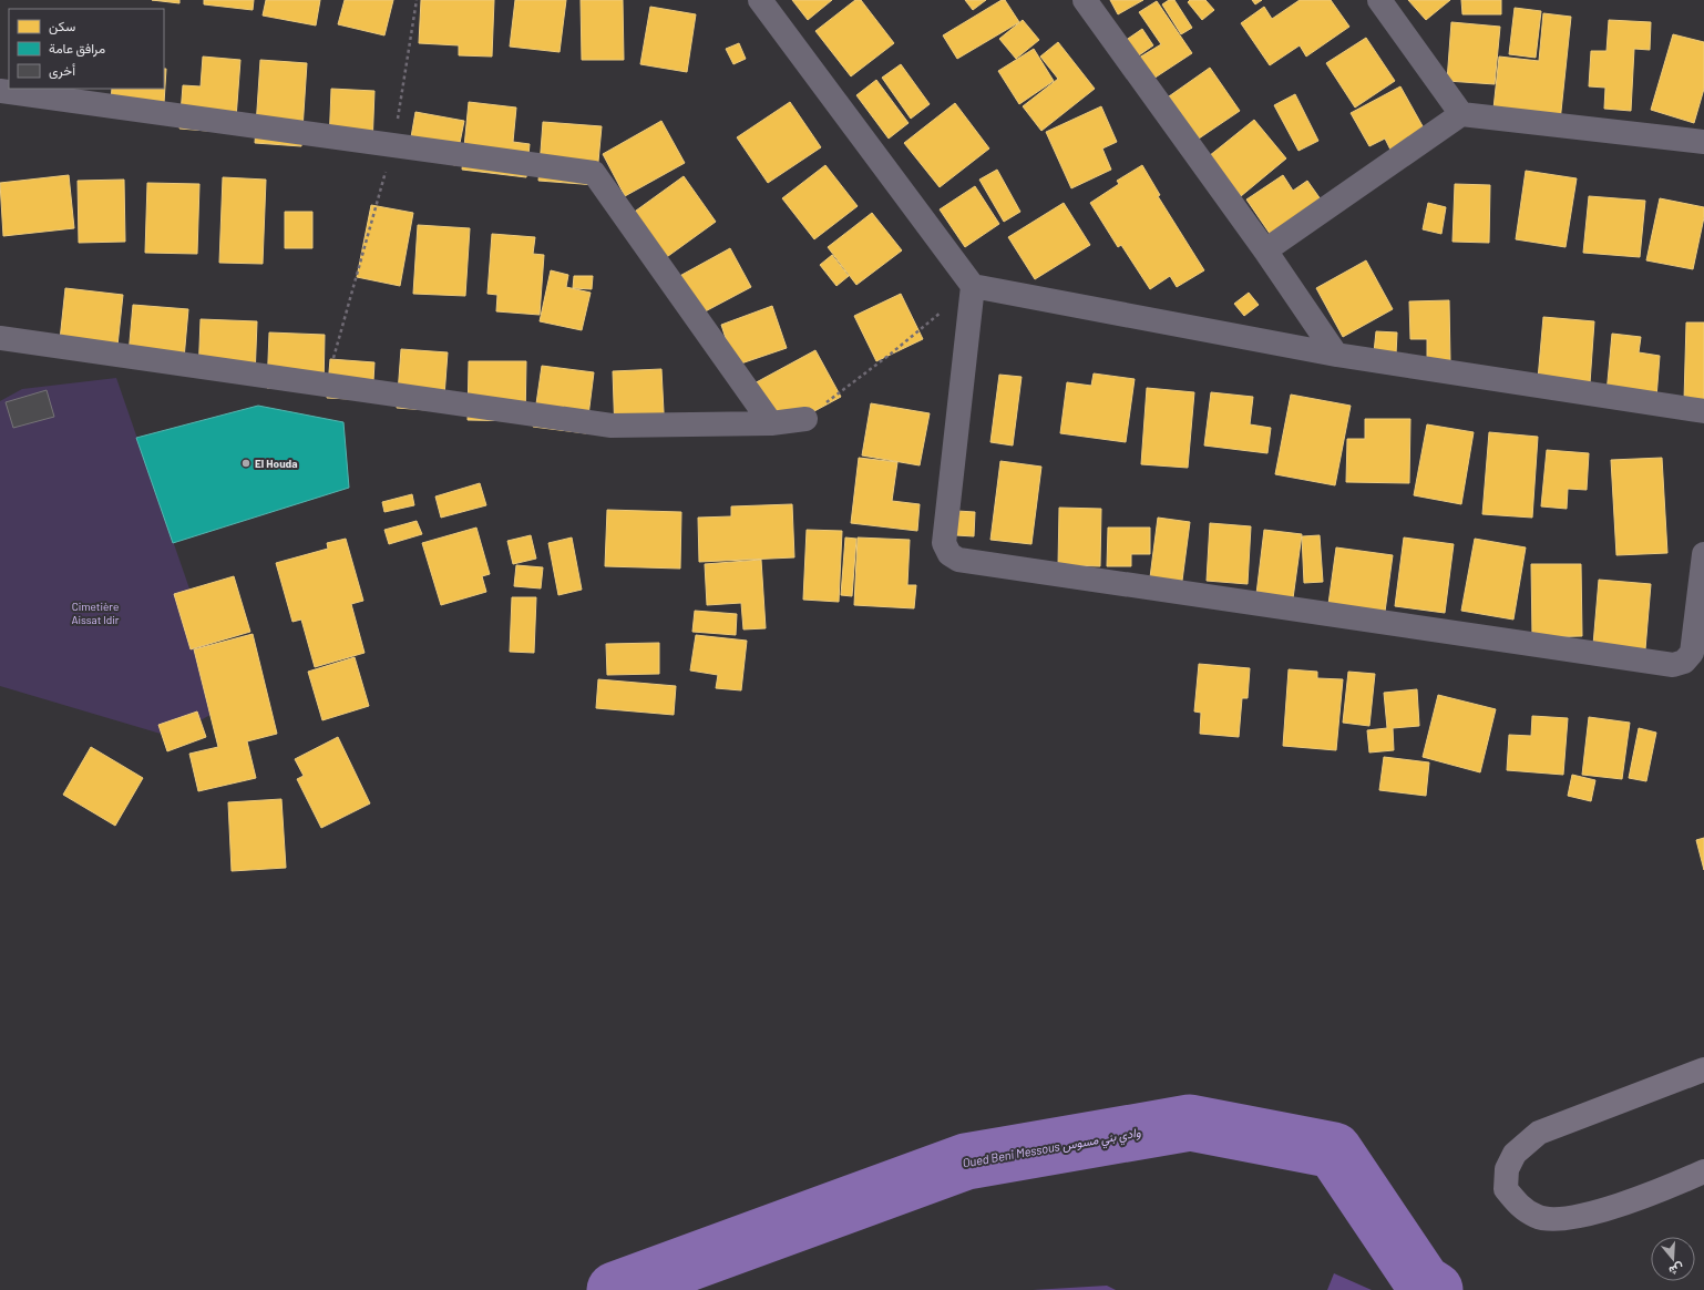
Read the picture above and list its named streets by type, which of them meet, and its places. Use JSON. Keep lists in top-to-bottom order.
{
  "water": ["Oued Beni Messous وادي بني مسوس"],
  "parks": ["Cimetière Aissat Idir"],
  "places": ["El Houda"],
  "legend": ["سكن", "مرافق عامة", "أخرى"],
  "north": "bottom"
}
